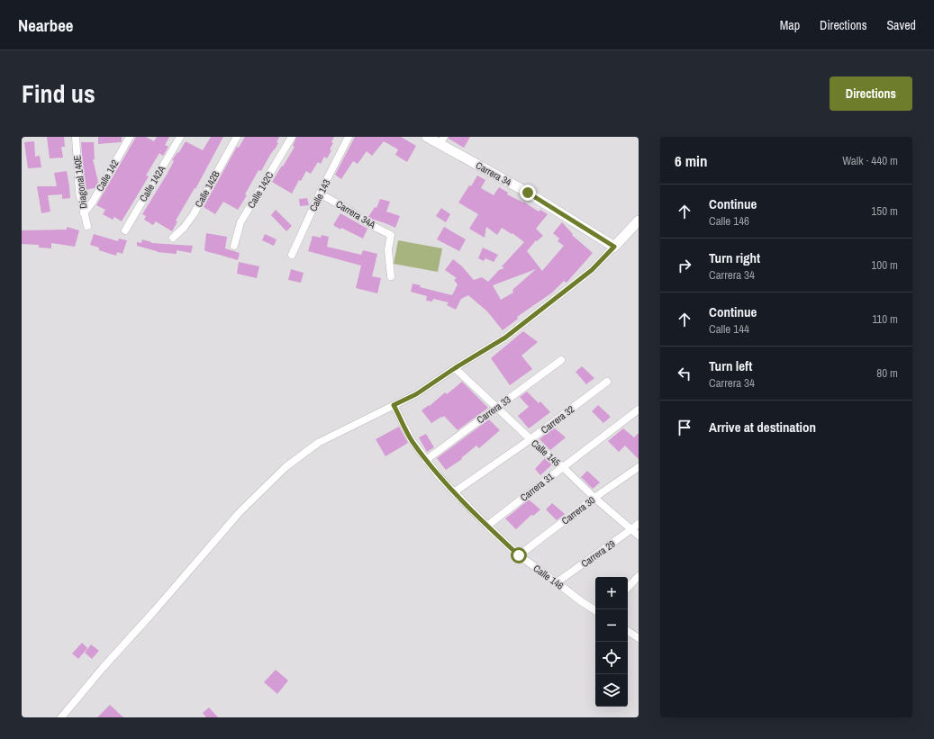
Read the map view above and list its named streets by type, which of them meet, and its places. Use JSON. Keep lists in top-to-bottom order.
{
  "streets": {
    "street": [
      "Carrera 34",
      "Calle 142",
      "Diagonal 140E",
      "Calle 142A",
      "Calle 142B",
      "Calle 142C",
      "Calle 143",
      "Carrera 34A",
      "Carrera 33",
      "Carrera 32",
      "Calle 145",
      "Carrera 31",
      "Carrera 30",
      "Carrera 29",
      "Calle 146"
    ]
  },
  "crossings": [
    ["Calle 142", "Diagonal 140E"],
    ["Calle 143", "Carrera 34A"],
    ["Carrera 33", "Calle 145"],
    ["Carrera 33", "Calle 146"],
    ["Carrera 32", "Calle 145"],
    ["Carrera 32", "Calle 146"],
    ["Calle 145", "Carrera 31"],
    ["Calle 145", "Carrera 30"],
    ["Calle 145", "Carrera 29"],
    ["Carrera 31", "Calle 146"],
    ["Carrera 30", "Calle 146"],
    ["Carrera 29", "Calle 146"]
  ],
  "page": {
    "header": "Nearbee",
    "nav": ["Map", "Directions", "Saved"],
    "title": "Find us",
    "buttons": "Directions",
    "heading": ["6 min", "Walk · 440 m"],
    "list": [
      ["Continue", "Calle 146", "150 m"],
      ["Turn right", "Carrera 34", "100 m"],
      ["Continue", "Calle 144", "110 m"],
      ["Turn left", "Carrera 34", "80 m"],
      "Arrive at destination"
    ],
    "map_buttons": ["+", "−"]
  }
}
